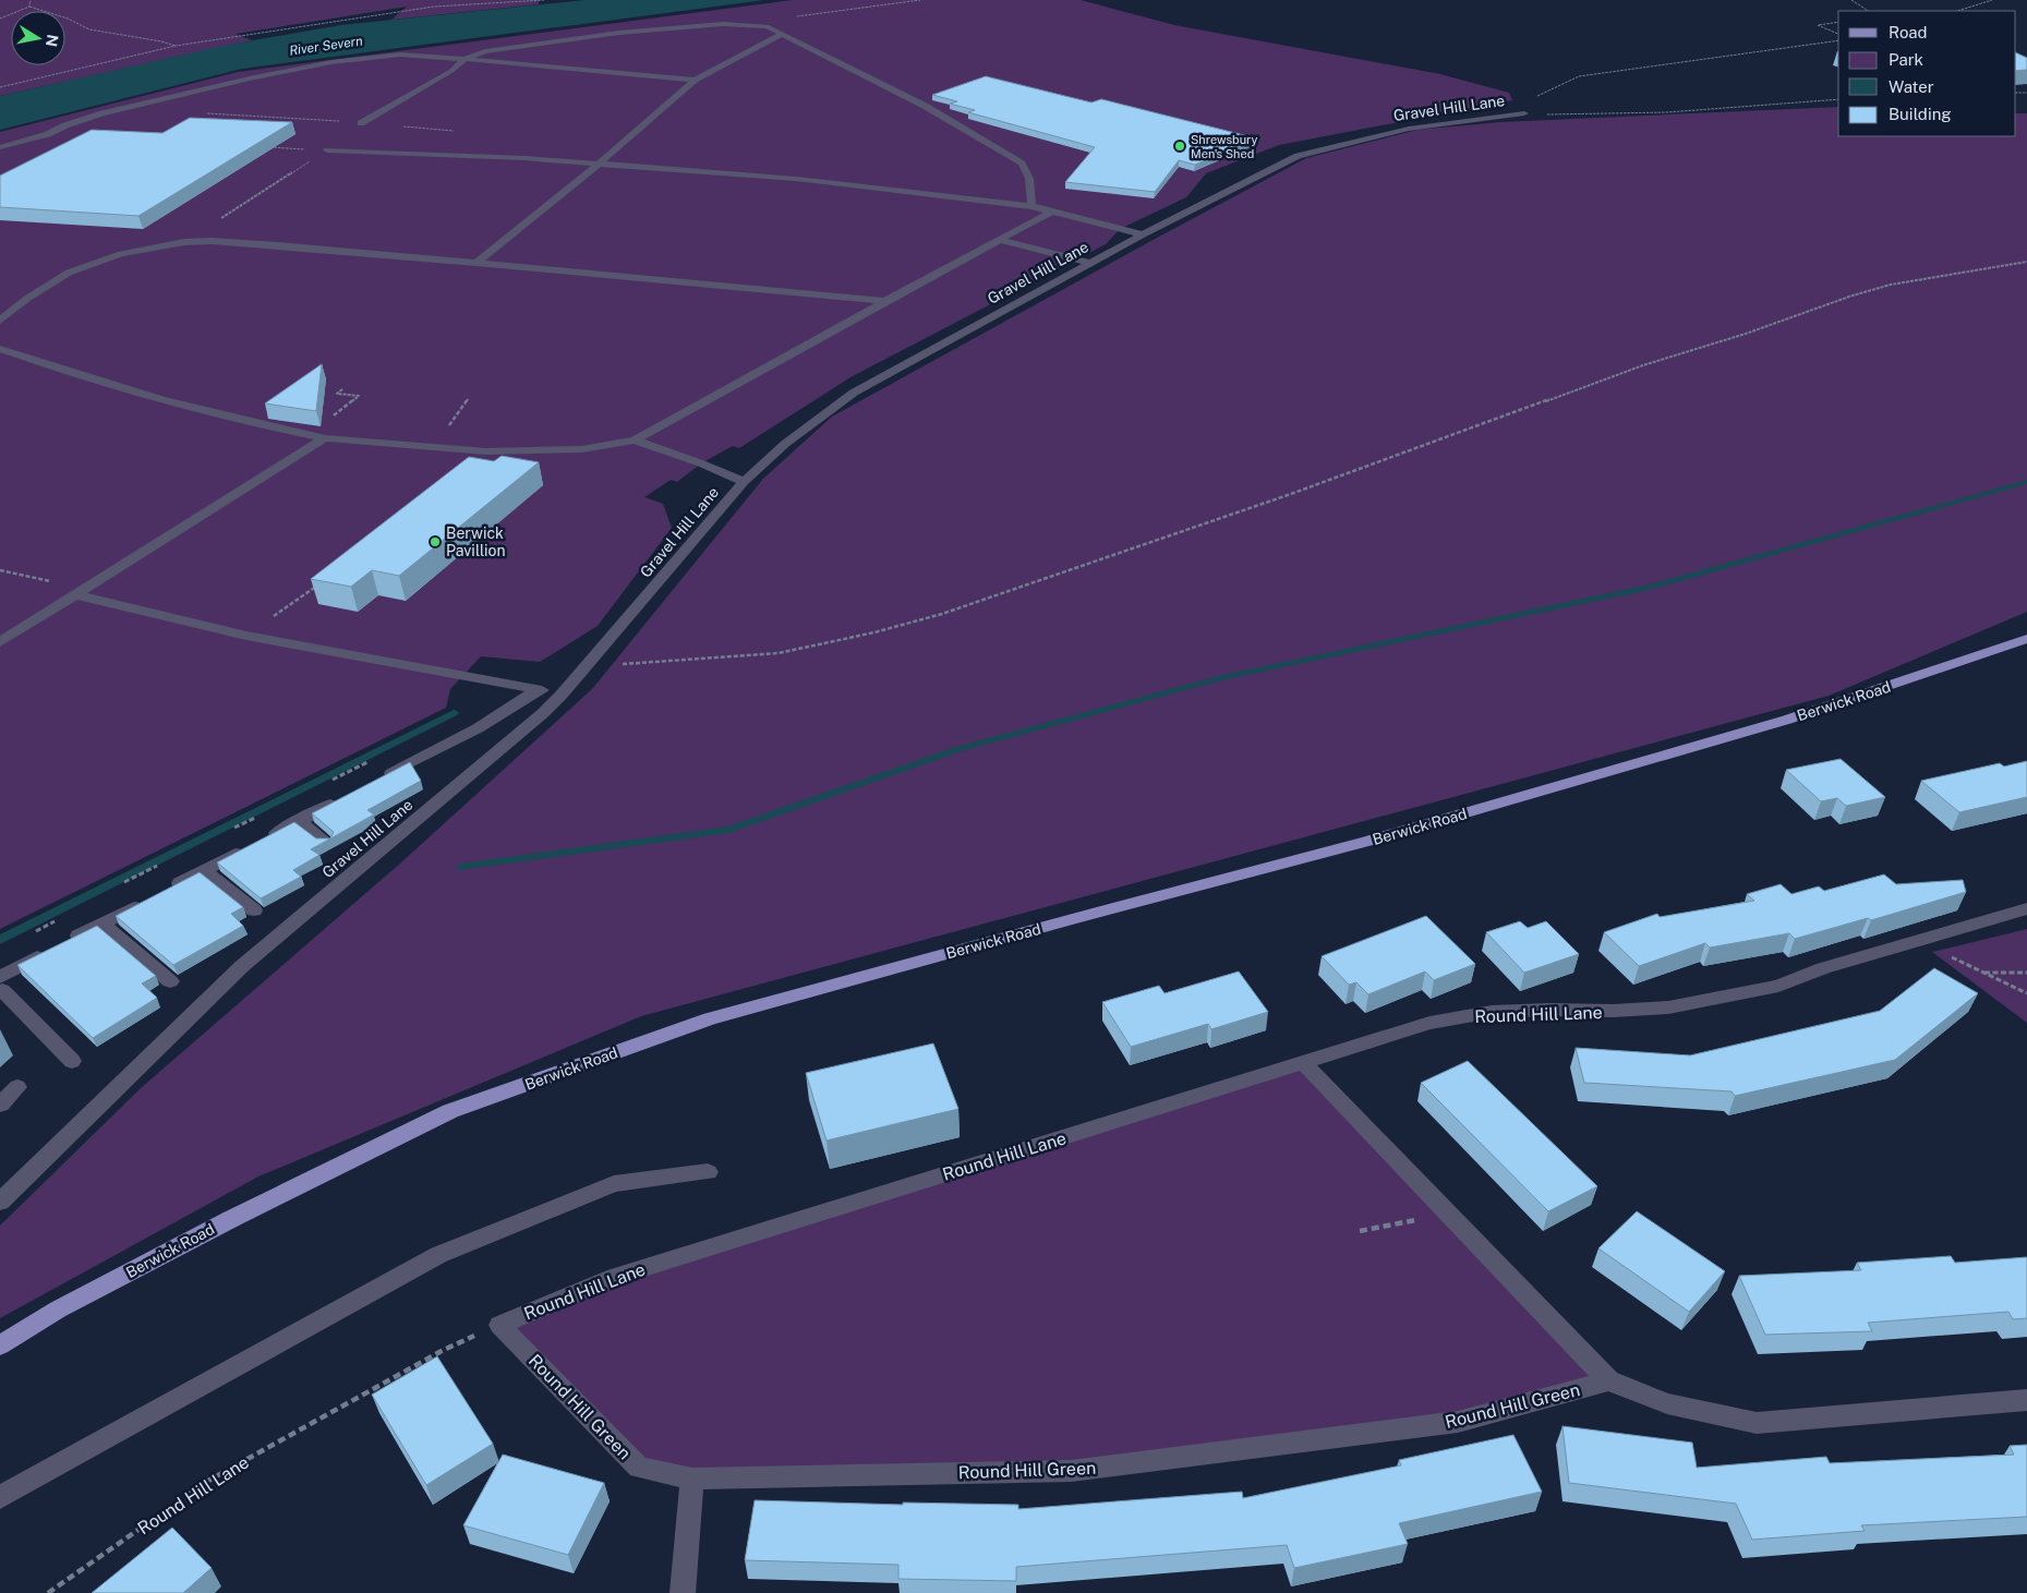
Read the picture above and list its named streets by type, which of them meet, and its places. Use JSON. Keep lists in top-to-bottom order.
{
  "streets": {
    "main road": ["Berwick Road"],
    "street": ["Gravel Hill Lane", "Round Hill Lane", "Round Hill Green"]
  },
  "crossings": [
    ["Round Hill Lane", "Round Hill Green"]
  ],
  "water": ["River Severn"],
  "places": ["Shrewsbury Men's Shed", "Berwick Pavillion"],
  "legend": [
    "Road",
    "Park",
    "Water",
    "Building"
  ],
  "north": "right"
}
